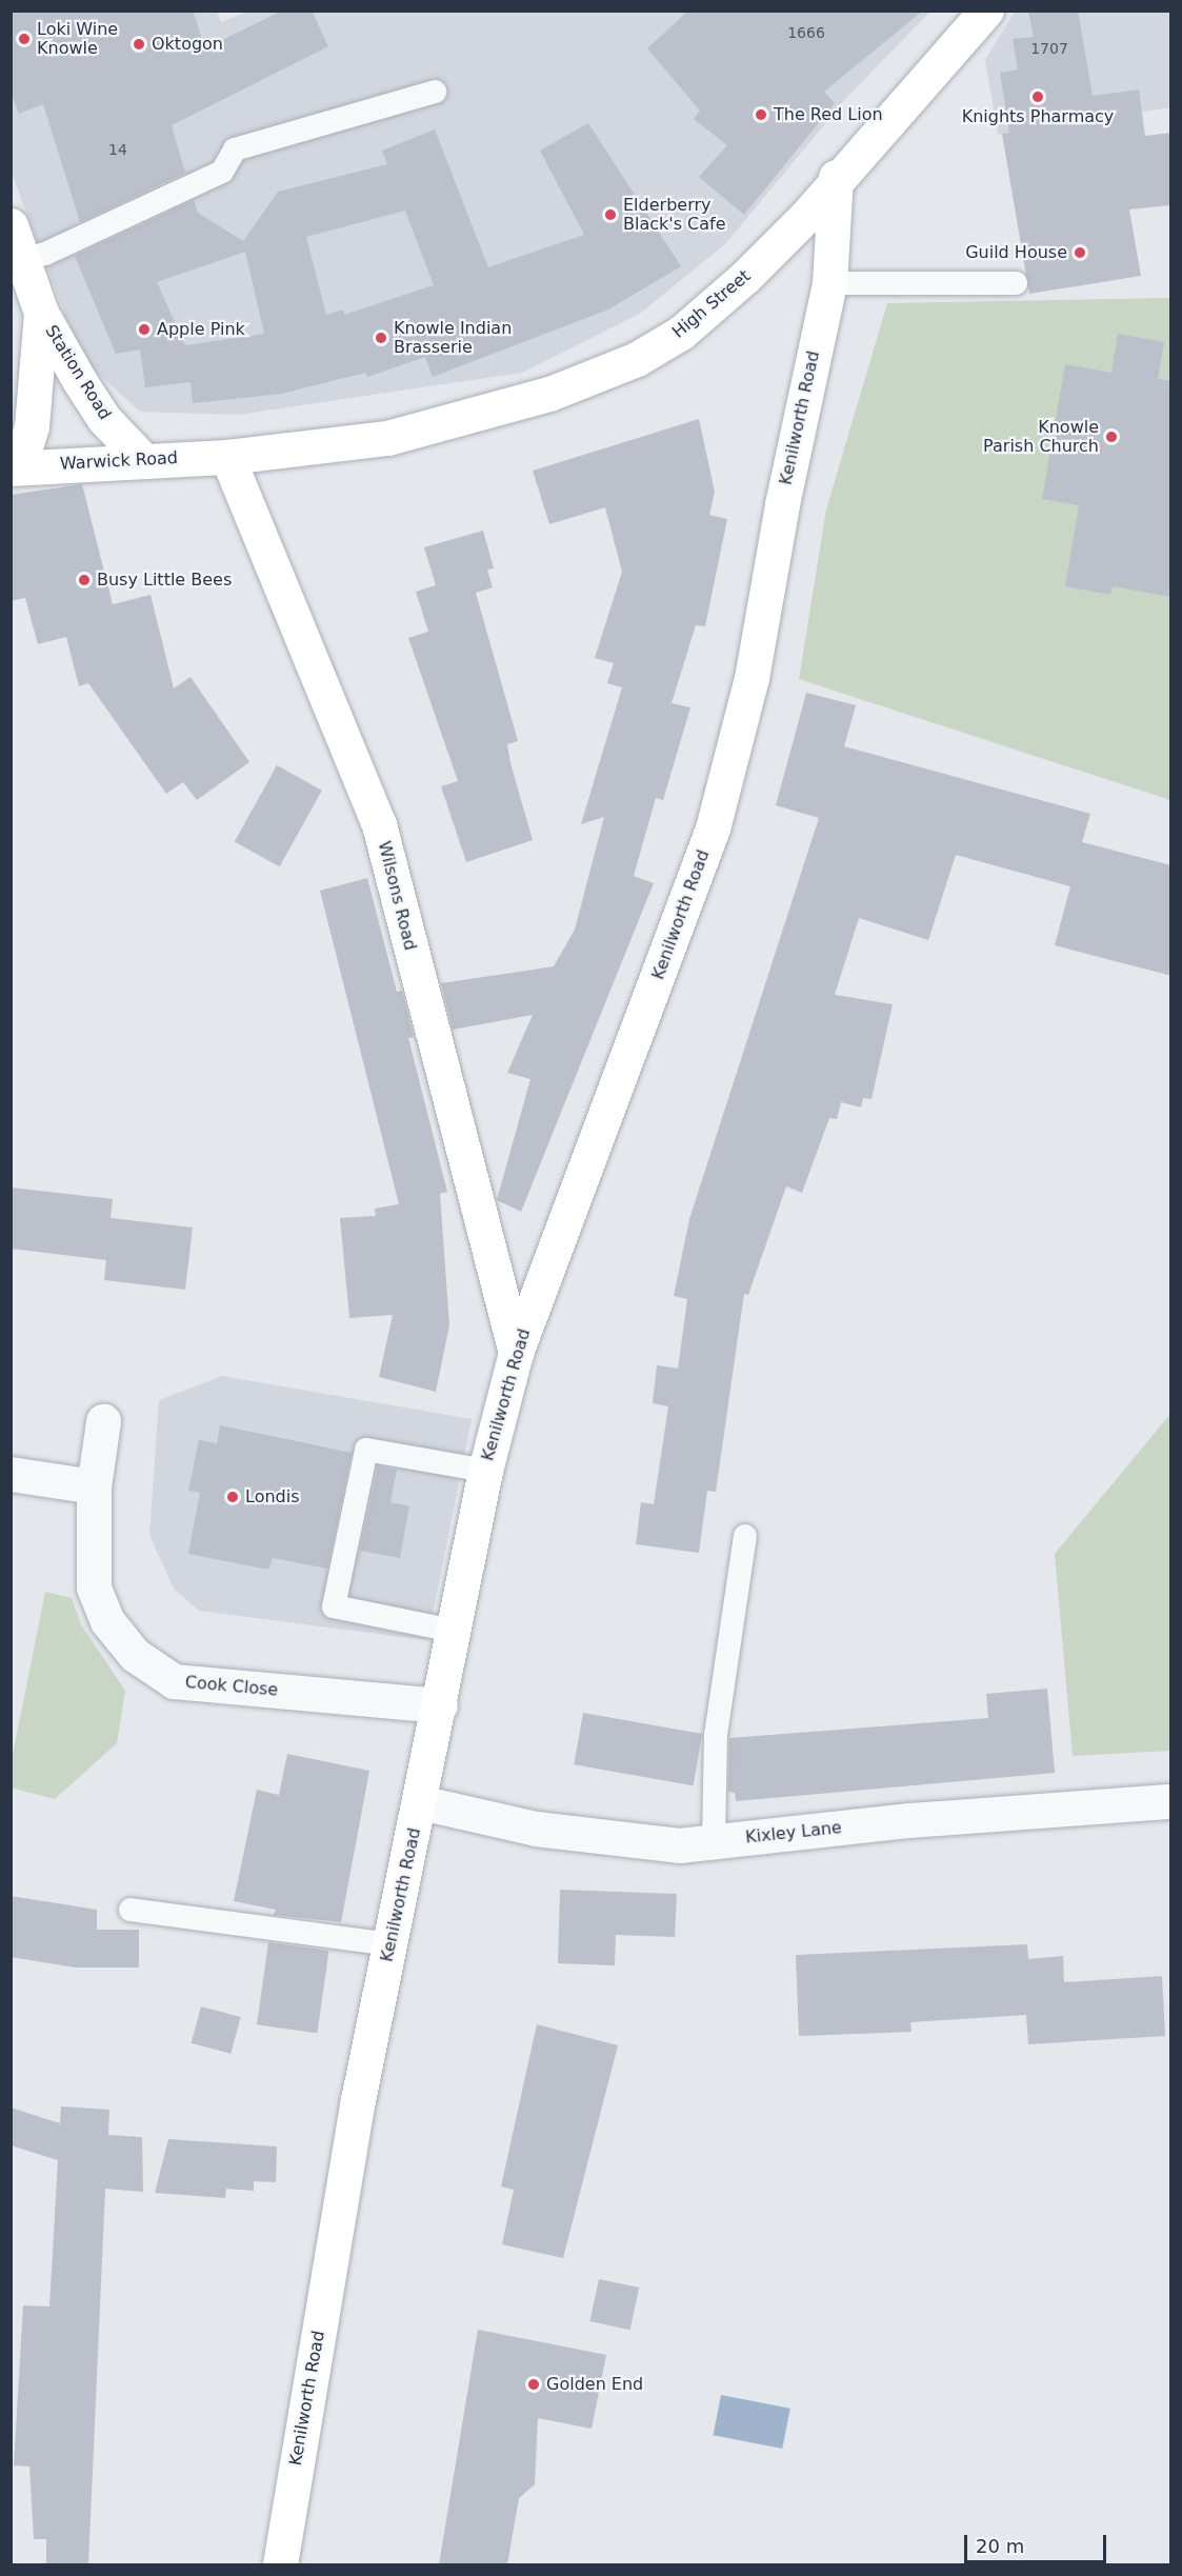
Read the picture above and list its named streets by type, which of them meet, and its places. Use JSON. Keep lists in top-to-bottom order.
{
  "streets": {
    "main road": [
      "High Street",
      "Station Road",
      "Kenilworth Road",
      "Warwick Road",
      "Wilsons Road"
    ],
    "street": ["Cook Close", "Kixley Lane"]
  },
  "crossings": [
    ["High Street", "Kenilworth Road"],
    ["High Street", "Warwick Road"],
    ["High Street", "Wilsons Road"],
    ["Station Road", "Warwick Road"],
    ["Kenilworth Road", "Wilsons Road"],
    ["Kenilworth Road", "Cook Close"],
    ["Kenilworth Road", "Kixley Lane"],
    ["Warwick Road", "Wilsons Road"]
  ],
  "places": [
    "Loki Wine Knowle",
    "Oktogon",
    "Knights Pharmacy",
    "The Red Lion",
    "Elderberry Black's Cafe",
    "Guild House",
    "Apple Pink",
    "Knowle Indian Brasserie",
    "Knowle Parish Church",
    "Busy Little Bees",
    "Londis",
    "Golden End"
  ],
  "house_numbers": ["1666", "1707", "14"],
  "scale_bar": "20 m"
}
